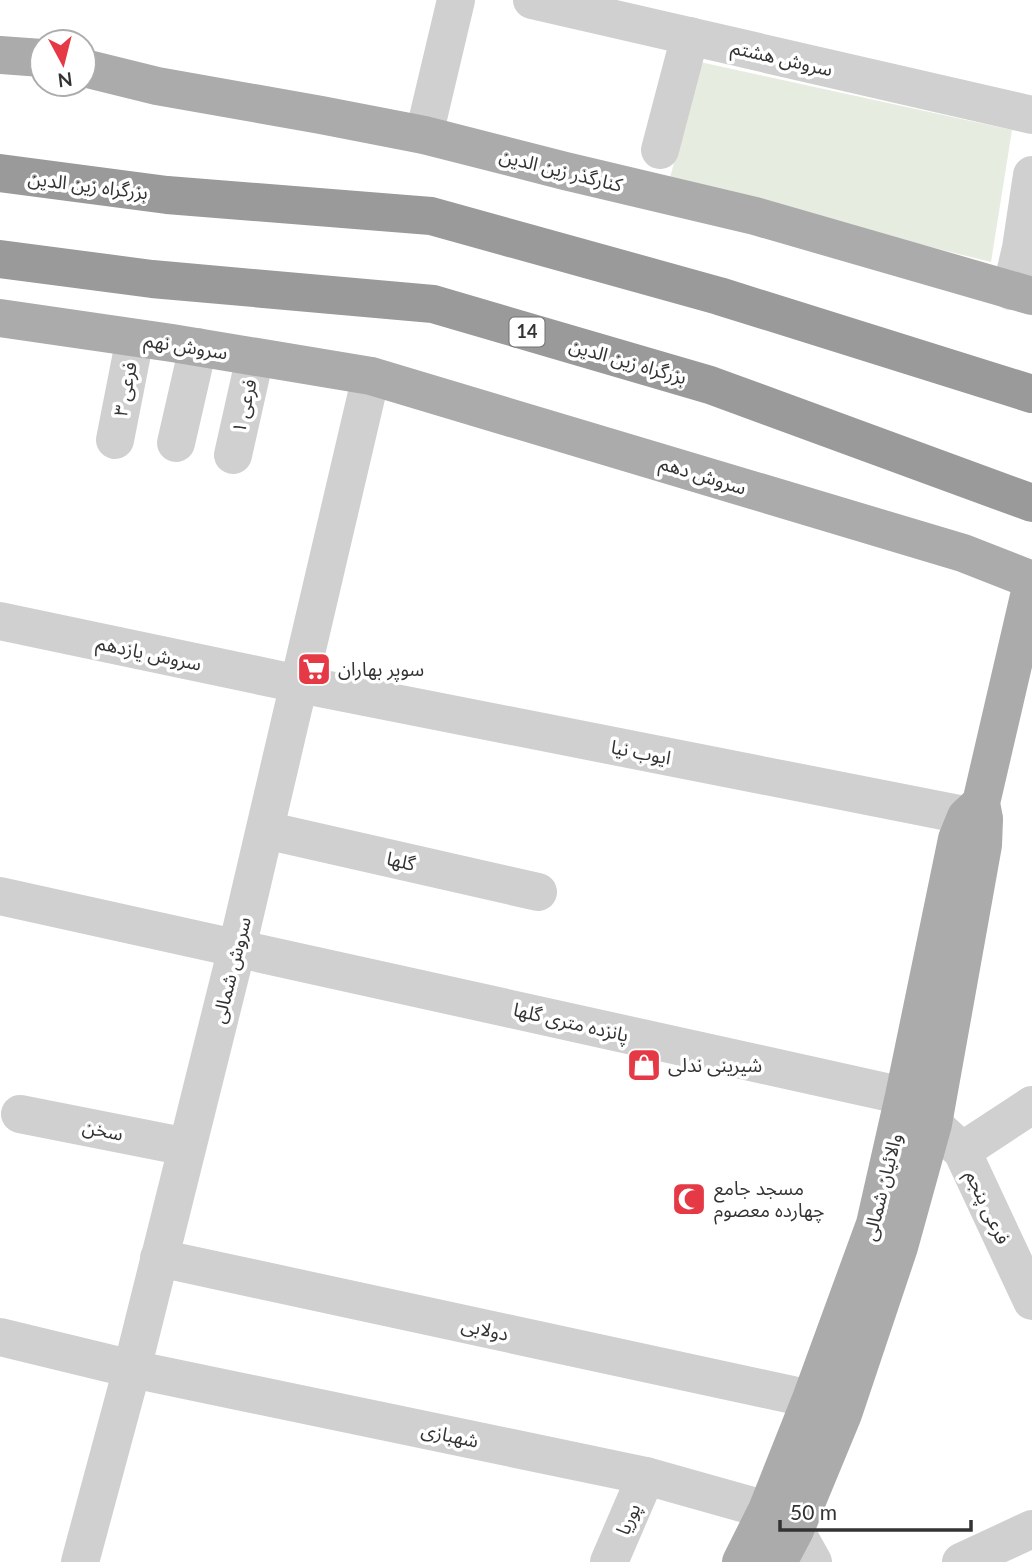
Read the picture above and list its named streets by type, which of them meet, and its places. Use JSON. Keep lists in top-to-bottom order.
{
  "streets": {
    "highway": ["بزرگراه زین الدین", "14"],
    "main road": [
      "کنارگذر زین الدین",
      "سروش نهم",
      "سروش دهم",
      "والائیان شمالی"
    ],
    "street": [
      "سروش هشتم",
      "فرعی ۳",
      "فرعی ۱",
      "سروش یازدهم",
      "ایوب نیا",
      "گلها",
      "سروش شمالی",
      "پانزده متری گلها",
      "سخن",
      "فرعی پنجم",
      "دولابی",
      "شهبازی",
      "پوریا"
    ]
  },
  "crossings": [
    ["سروش نهم", "فرعی ۳"],
    ["سروش نهم", "فرعی ۱"],
    ["سروش نهم", "سروش دهم"],
    ["سروش نهم", "سروش شمالی"],
    ["سروش دهم", "سروش شمالی"],
    ["سروش دهم", "والائیان شمالی"],
    ["سروش یازدهم", "ایوب نیا"],
    ["سروش یازدهم", "سروش شمالی"],
    ["ایوب نیا", "سروش شمالی"],
    ["ایوب نیا", "والائیان شمالی"],
    ["گلها", "سروش شمالی"],
    ["سروش شمالی", "پانزده متری گلها"],
    ["سروش شمالی", "سخن"],
    ["سروش شمالی", "دولابی"],
    ["سروش شمالی", "شهبازی"],
    ["پانزده متری گلها", "والائیان شمالی"],
    ["والائیان شمالی", "دولابی"],
    ["والائیان شمالی", "شهبازی"],
    ["شهبازی", "پوریا"]
  ],
  "places": {
    "supermarket": ["سوپر بهاران"],
    "shop": ["شیرینی ندلی"],
    "mosque": ["مسجد جامع چهارده معصوم"]
  },
  "scale_bar": "50 m",
  "north": "bottom"
}
